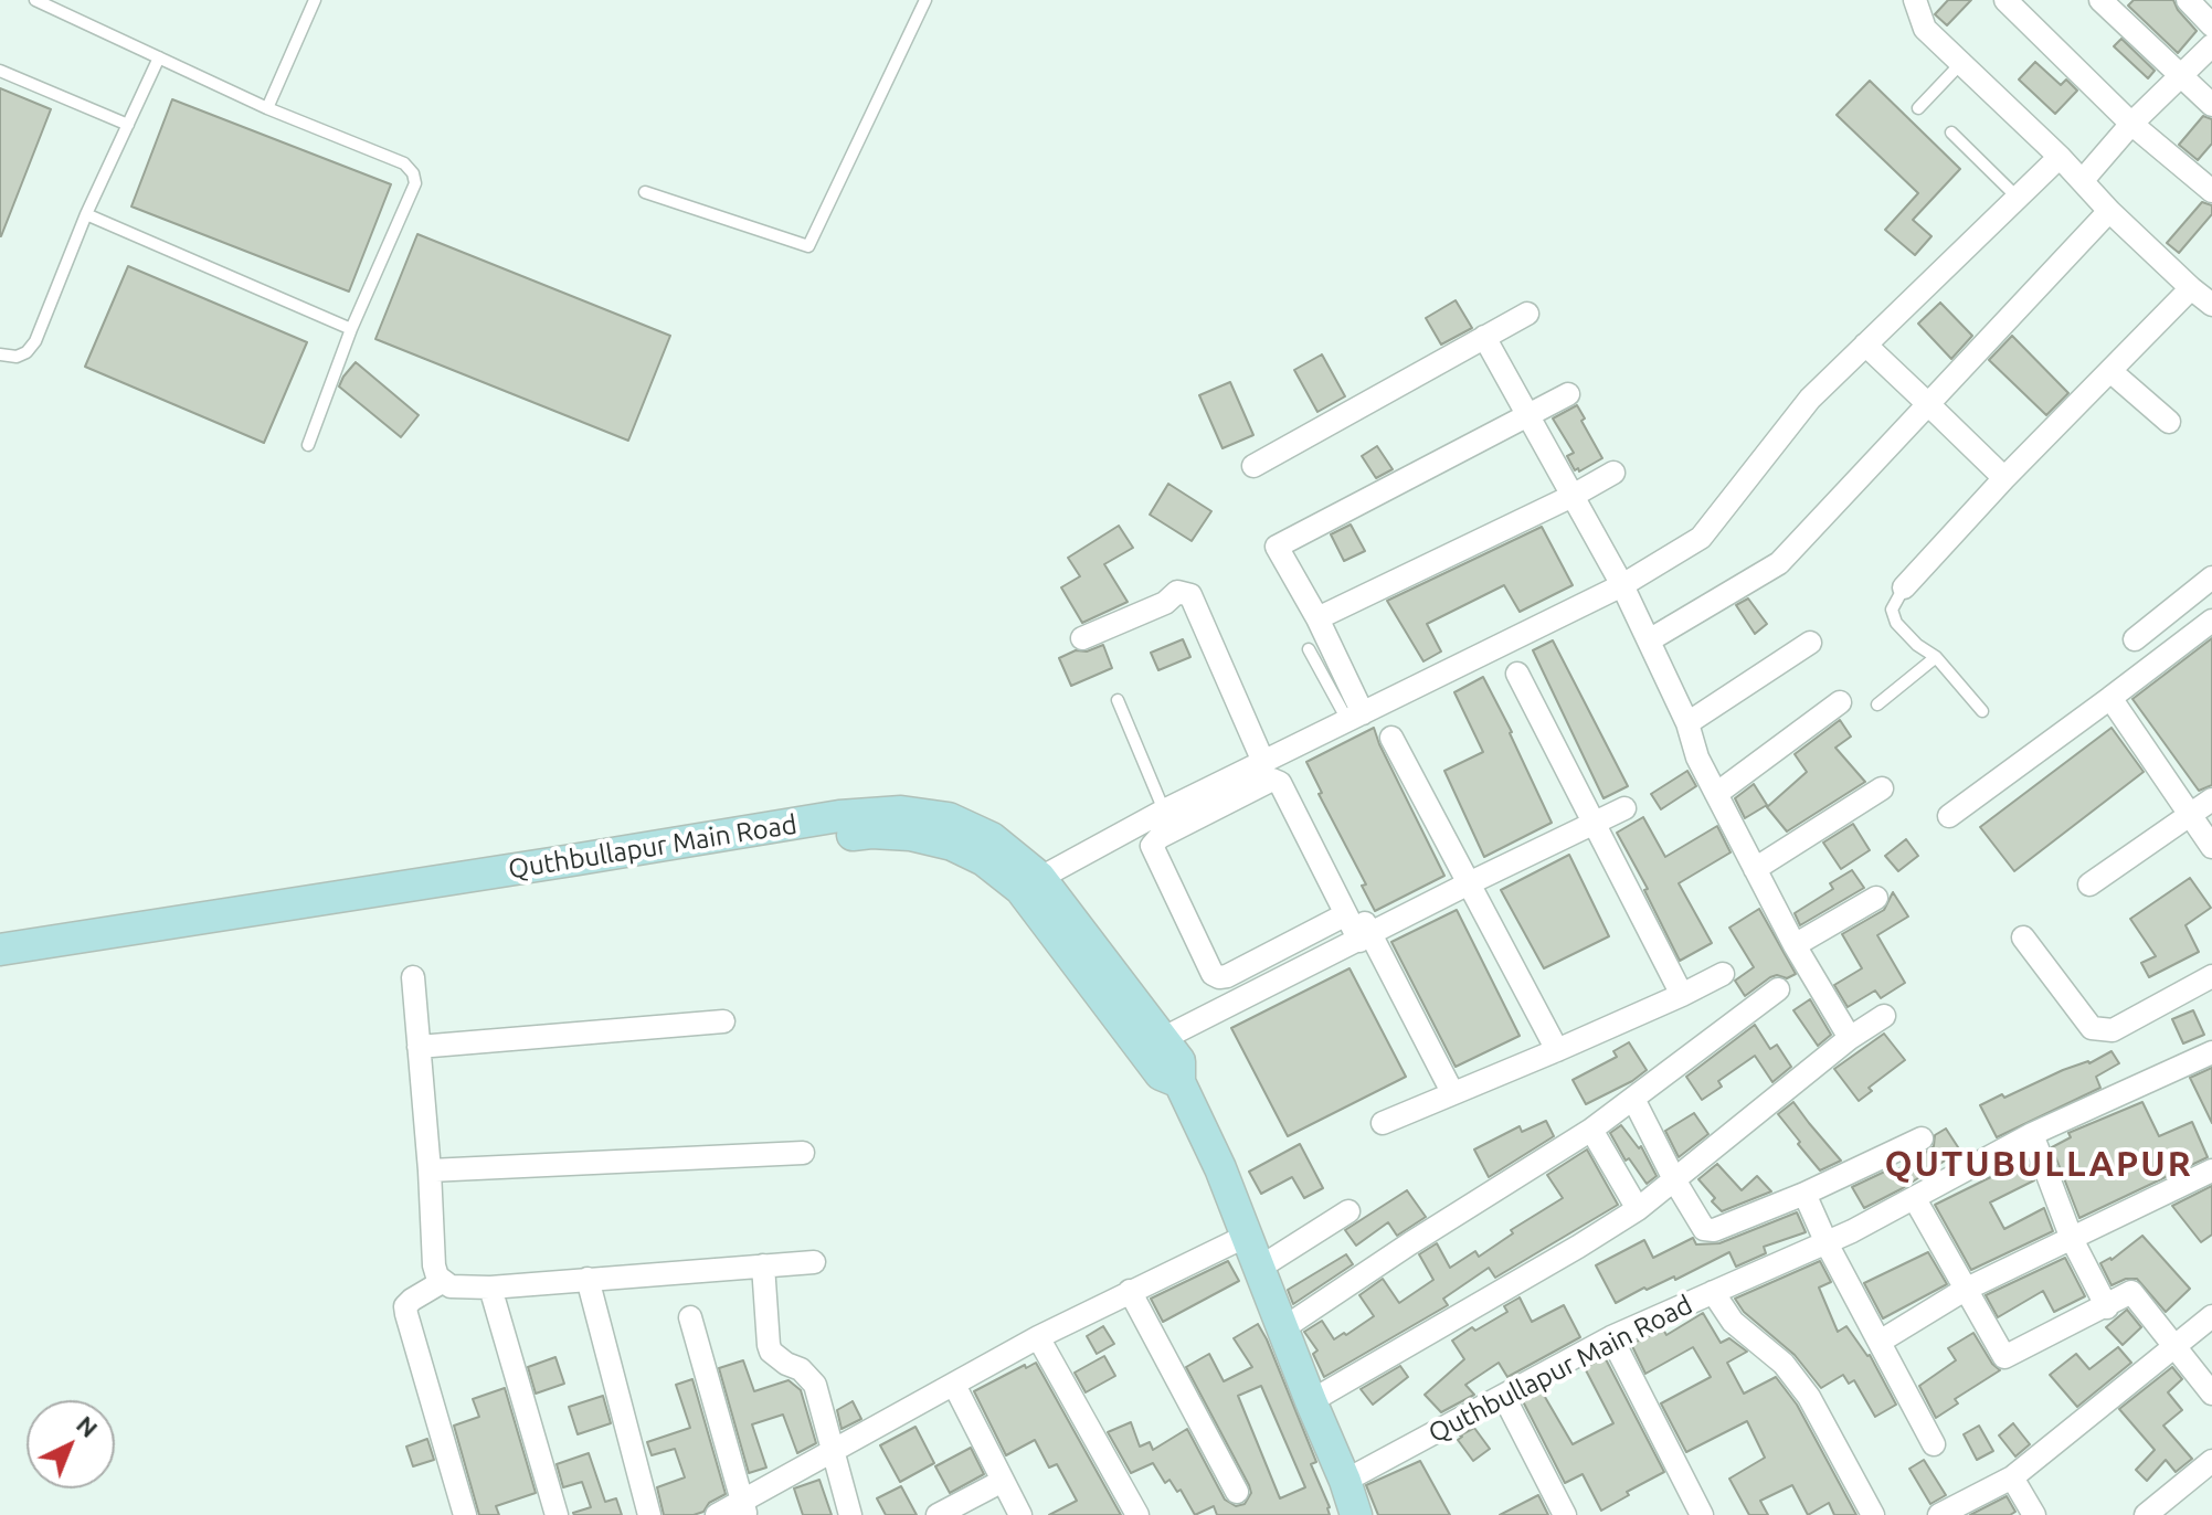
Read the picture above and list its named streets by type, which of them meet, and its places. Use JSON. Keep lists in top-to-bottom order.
{
  "streets": {
    "main road": ["Quthbullapur Main Road"]
  },
  "districts": ["QUTUBULLAPUR"],
  "north": "top right"
}
